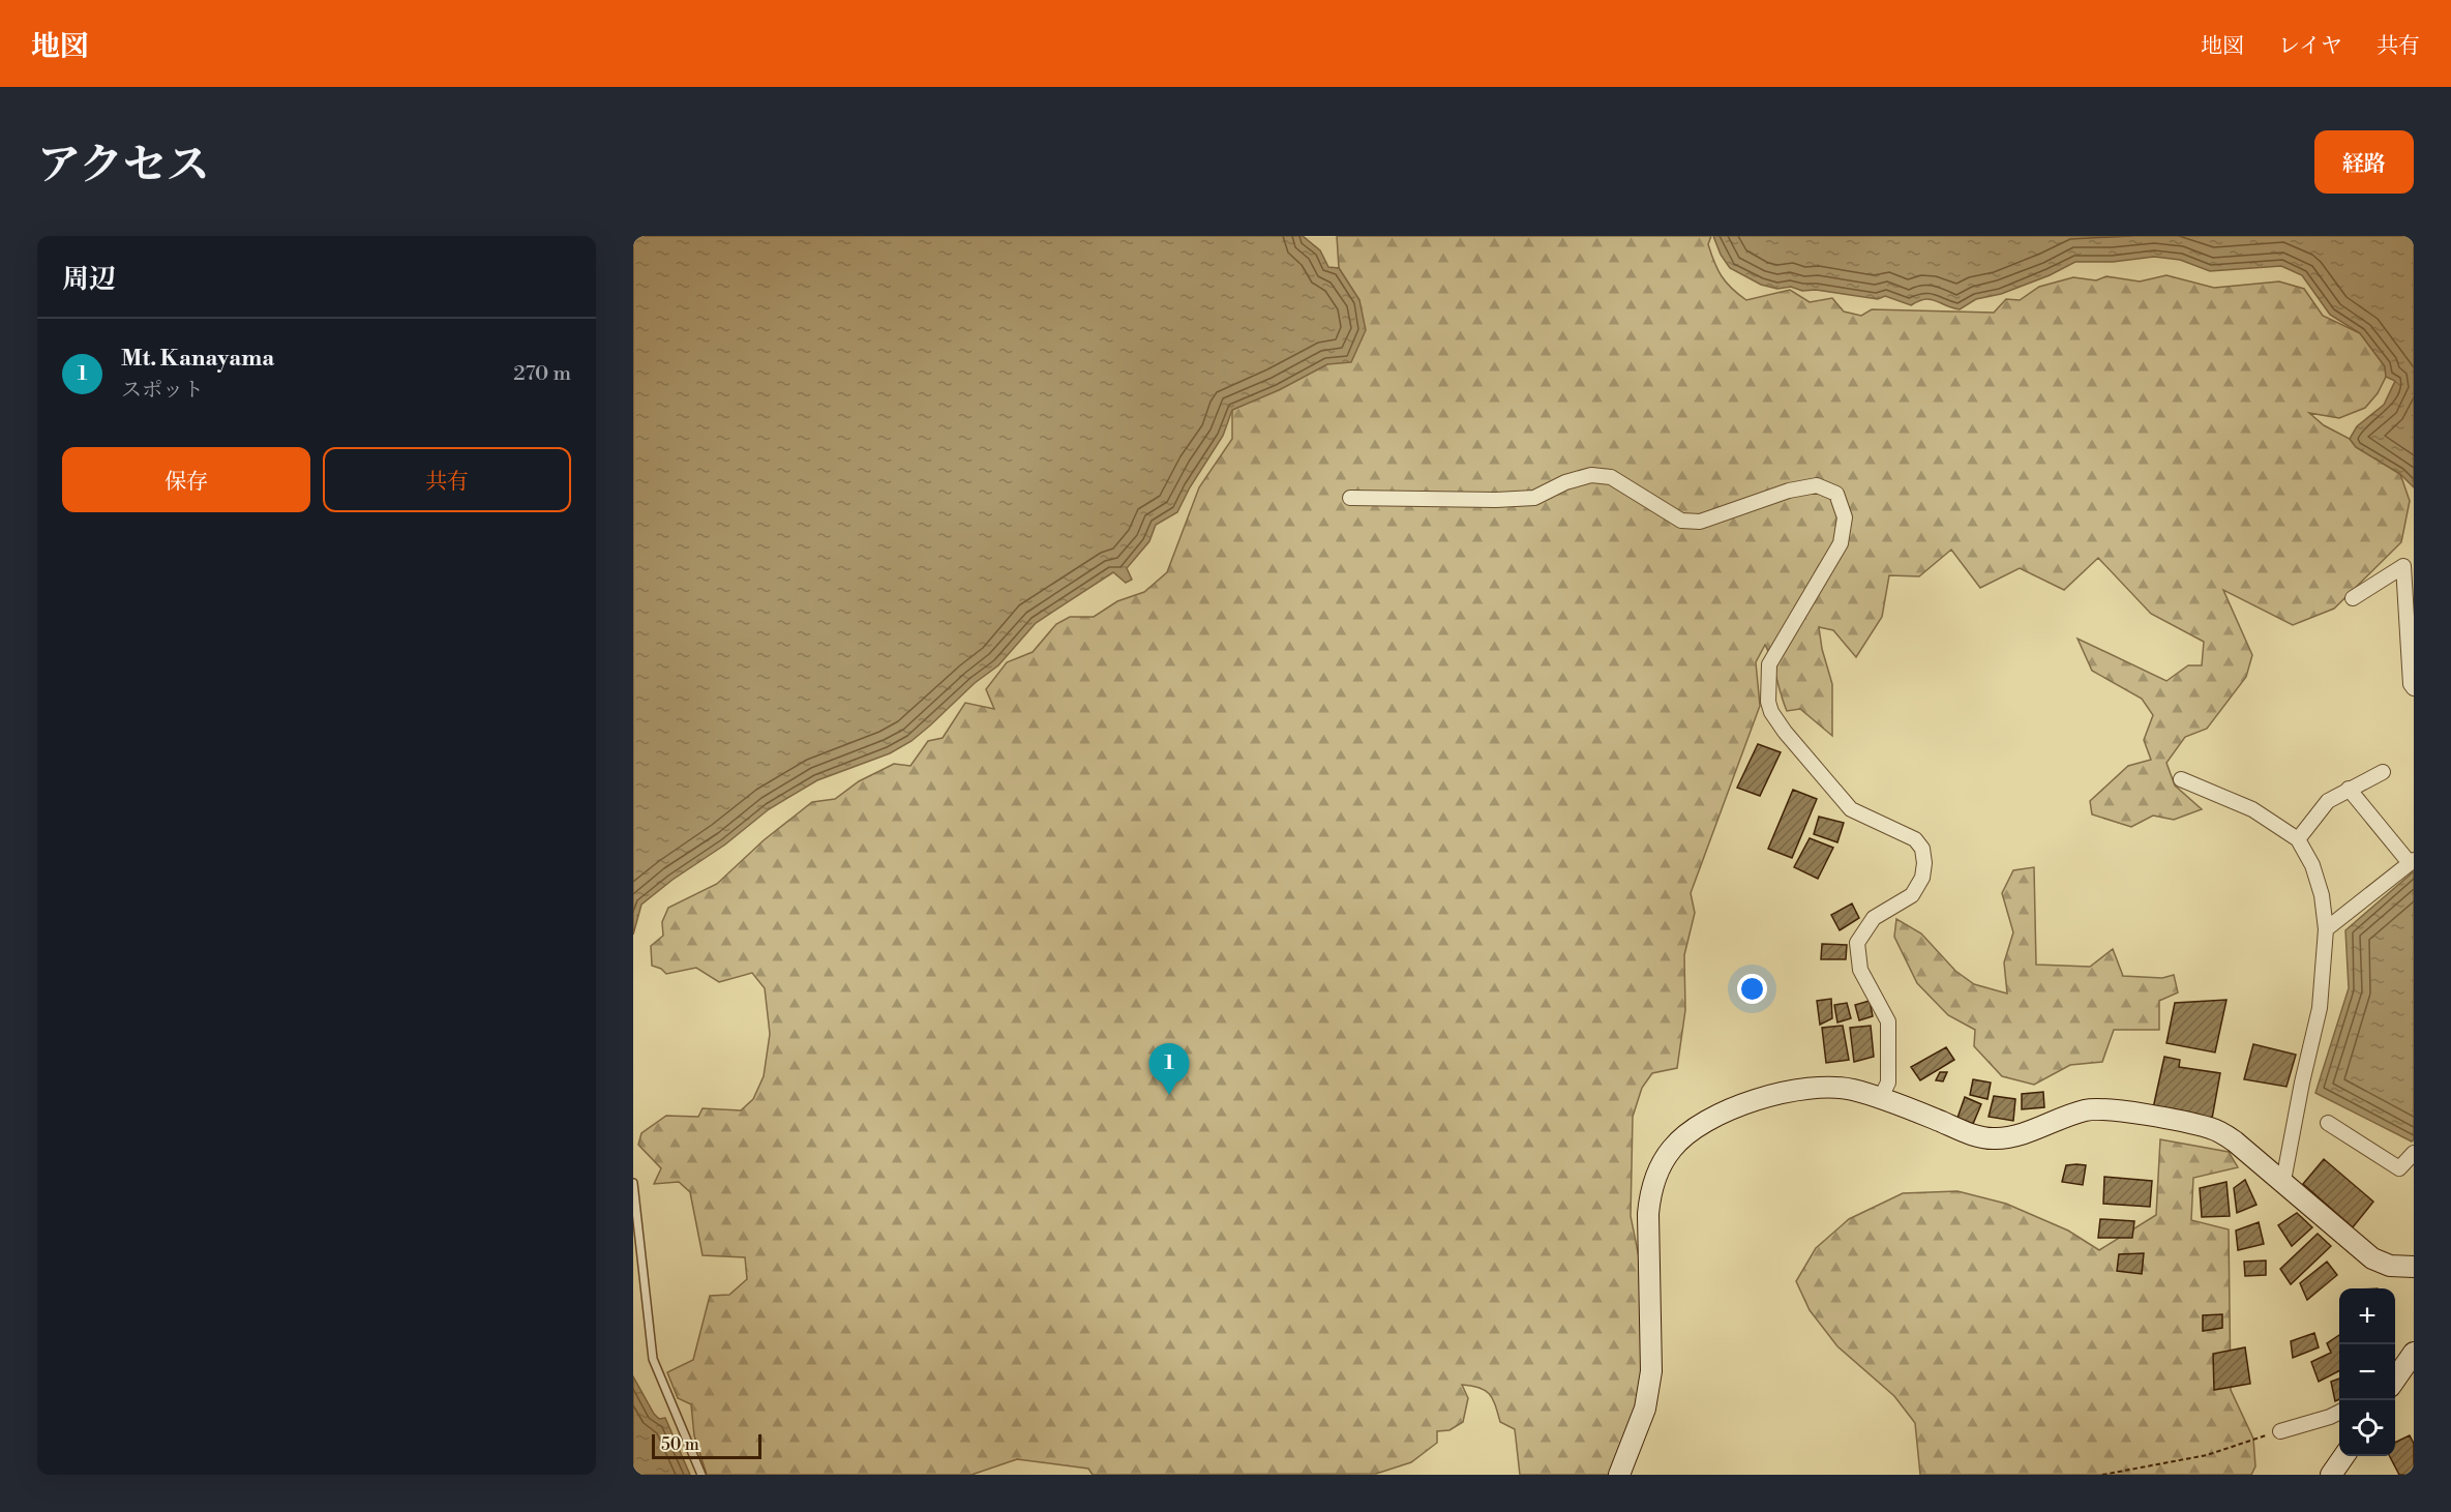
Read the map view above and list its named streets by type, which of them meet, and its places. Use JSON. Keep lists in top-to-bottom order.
{
  "scale_bar": "50 m",
  "page": {
    "header": "地図",
    "nav": ["地図", "レイヤ", "共有"],
    "title": "アクセス",
    "buttons": [
      "経路",
      ["保存", "共有"]
    ],
    "heading": "周辺",
    "list": [
      {
        "mark": "1",
        "name": "Mt. Kanayama",
        "note": "スポット",
        "value": "270 m"
      }
    ],
    "pins": "1",
    "map_buttons": ["+", "−"],
    "scale": "50 m"
  }
}
